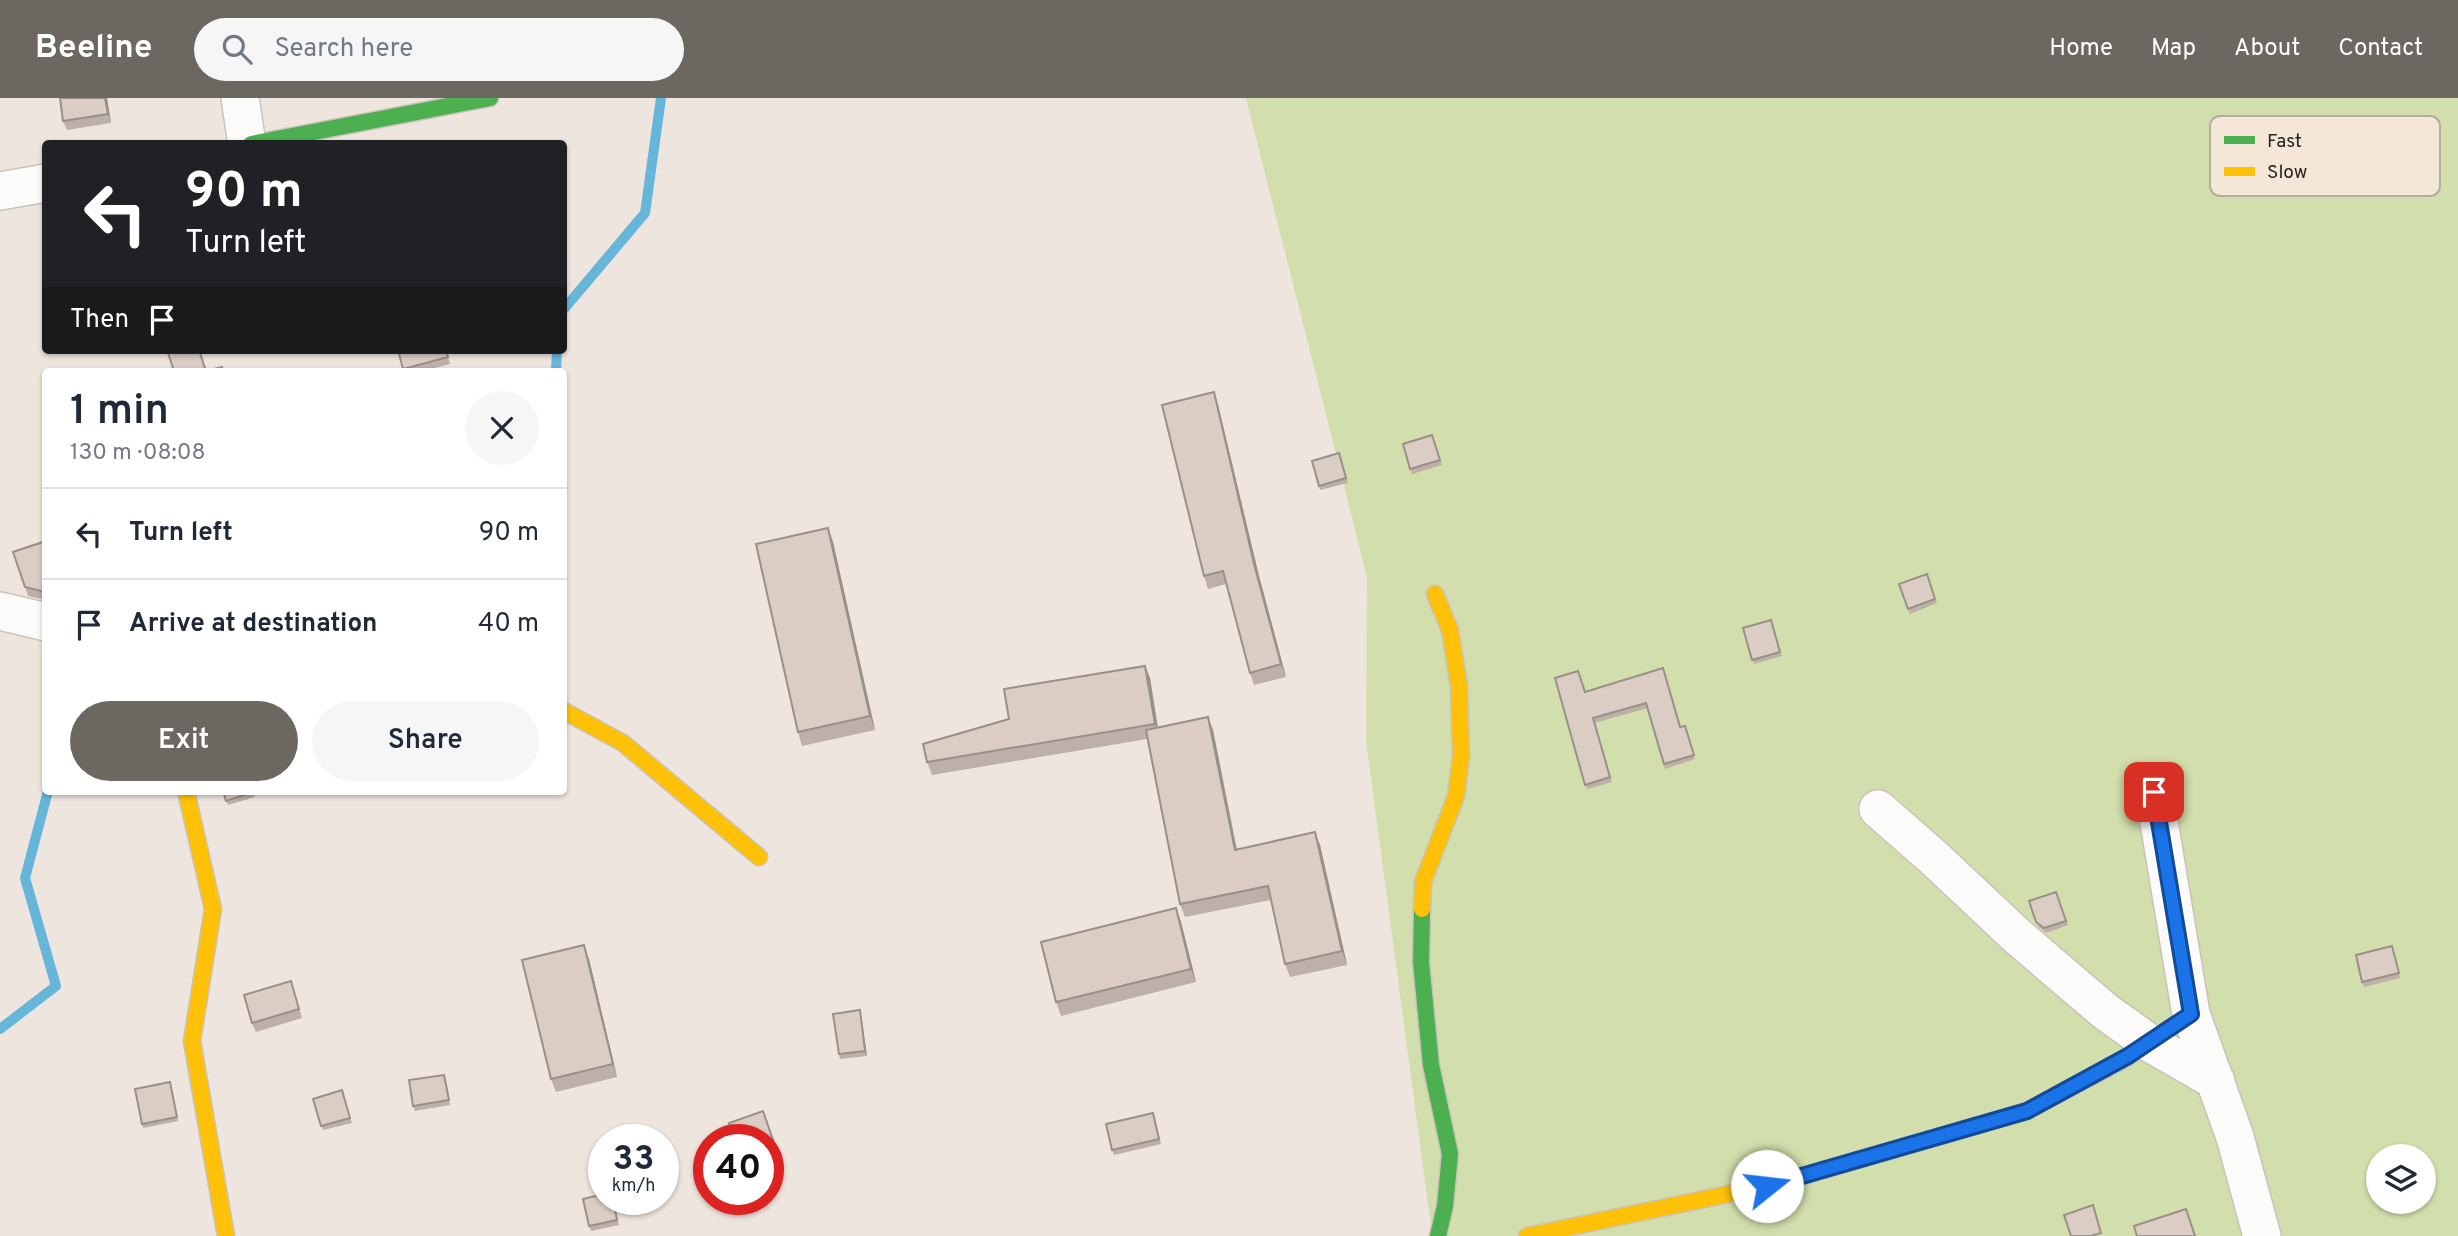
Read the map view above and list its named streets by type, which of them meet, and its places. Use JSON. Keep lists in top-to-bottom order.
{
  "legend": ["Fast", "Slow"],
  "page": {
    "header": "Beeline",
    "search": "Search here",
    "nav": [
      "Home",
      "Map",
      "About",
      "Contact"
    ],
    "turn": ["90 m", "Turn left"],
    "then": "Then",
    "heading": ["1 min", "130 m · 08:08"],
    "list": [
      {
        "name": "Turn left",
        "value": "90 m"
      },
      {
        "name": "Arrive at destination",
        "value": "40 m"
      }
    ],
    "buttons": ["Exit", "Share"],
    "speed": "33 km/h",
    "limit": "40"
  }
}
